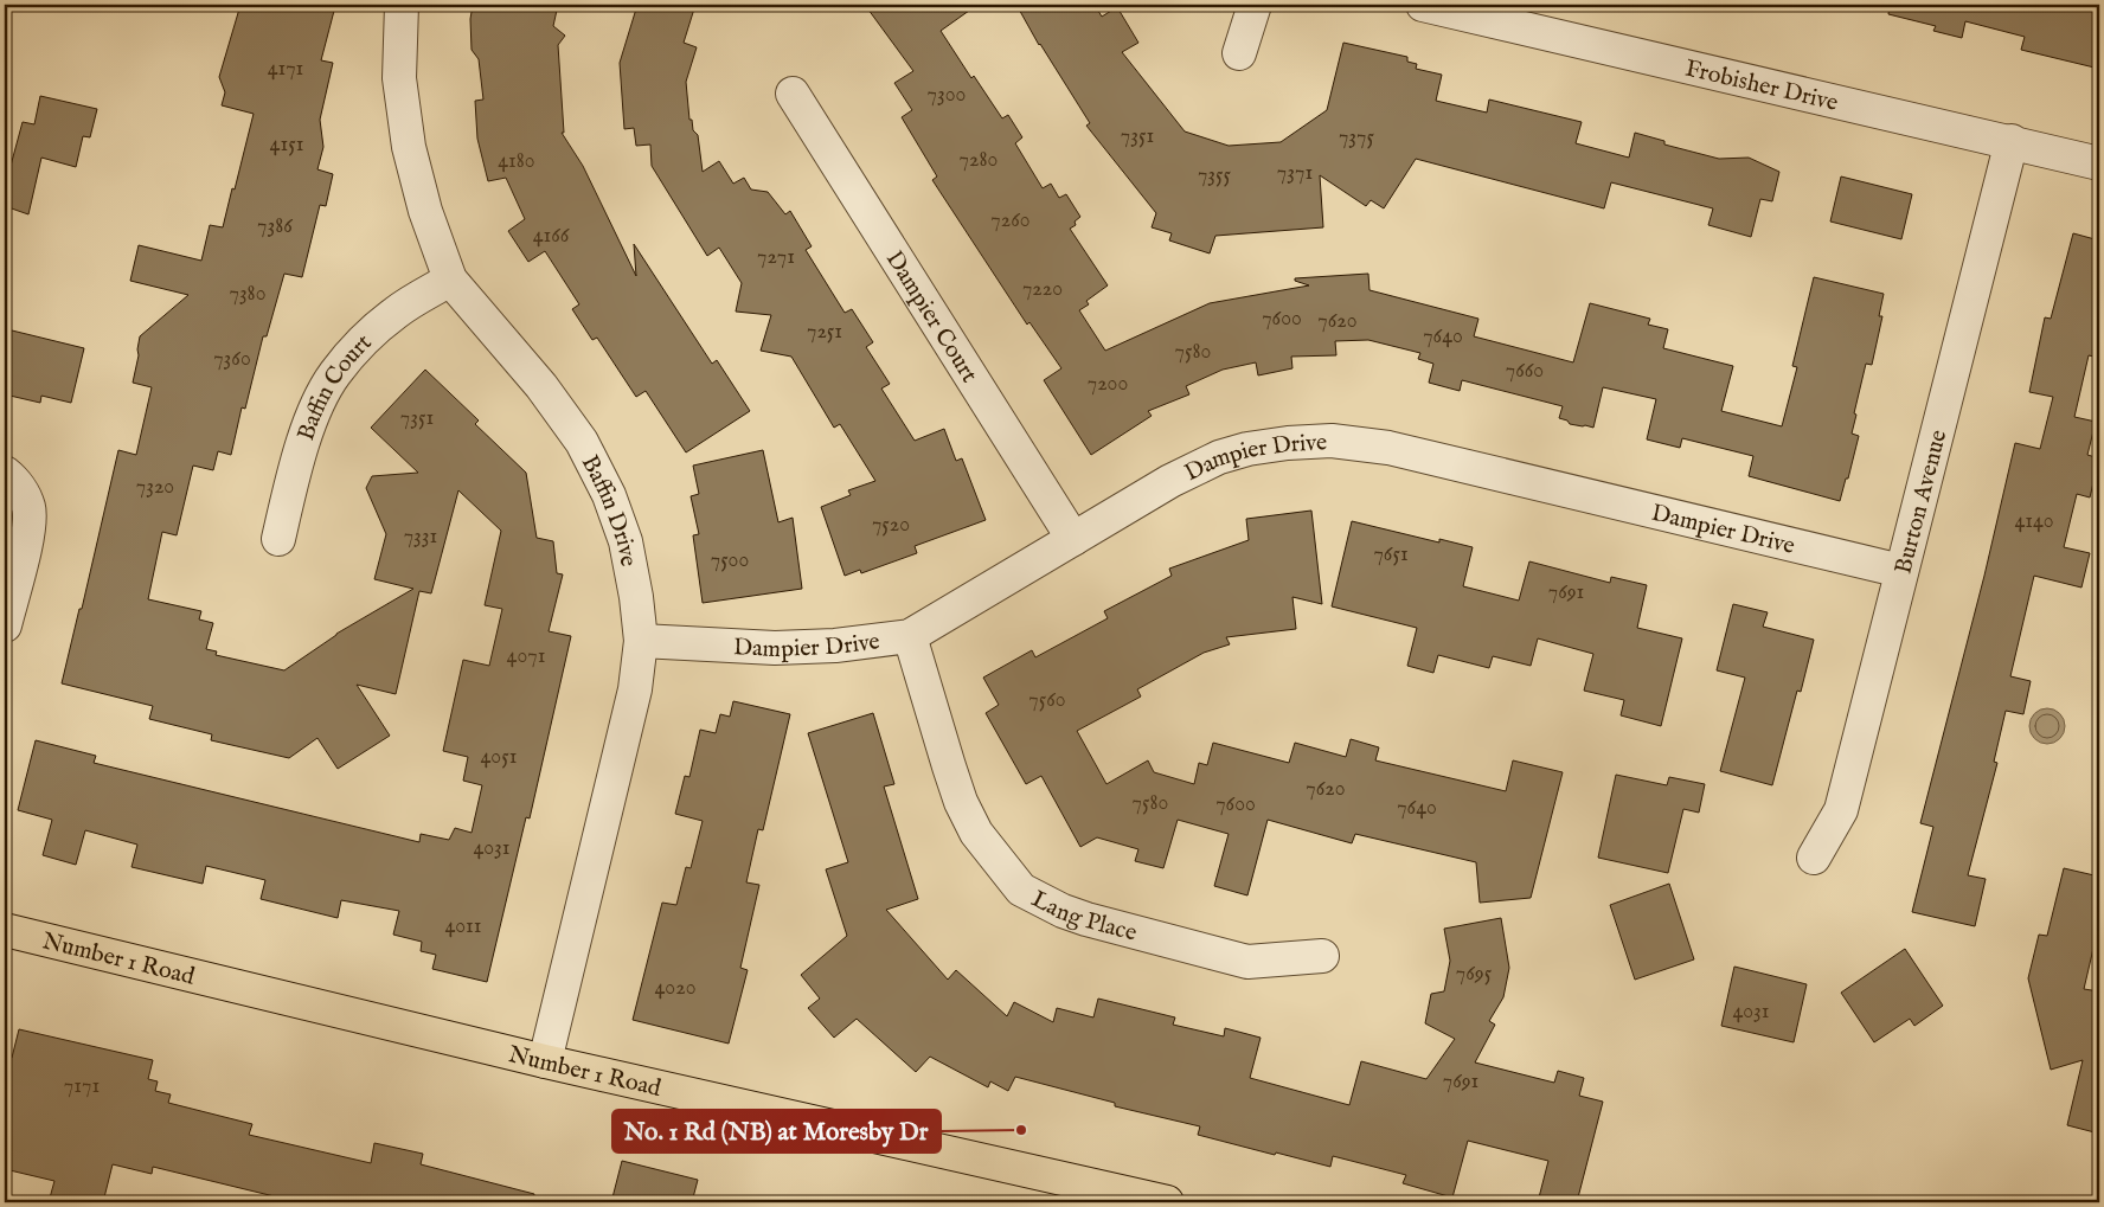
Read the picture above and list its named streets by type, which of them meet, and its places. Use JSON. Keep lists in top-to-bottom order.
{
  "streets": {
    "main road": ["Number 1 Road"],
    "street": [
      "Frobisher Drive",
      "Dampier Court",
      "Baffin Court",
      "Dampier Drive",
      "Burton Avenue",
      "Baffin Drive",
      "Lang Place"
    ]
  },
  "crossings": [
    ["Frobisher Drive", "Burton Avenue"],
    ["Dampier Court", "Dampier Drive"],
    ["Baffin Court", "Baffin Drive"],
    ["Dampier Drive", "Burton Avenue"],
    ["Dampier Drive", "Baffin Drive"],
    ["Dampier Drive", "Lang Place"],
    ["Baffin Drive", "Number 1 Road"]
  ],
  "places": ["No. 1 Rd (NB) at Moresby Dr"],
  "house_numbers": [
    "4171",
    "7300",
    "7351",
    "7375",
    "4151",
    "7280",
    "4180",
    "7371",
    "7355",
    "7260",
    "7386",
    "4166",
    "7271",
    "7220",
    "7380",
    "7600",
    "7620",
    "7251",
    "7640",
    "7580",
    "7360",
    "7660",
    "7200",
    "7351",
    "7320",
    "4140",
    "7520",
    "7331",
    "7651",
    "7500",
    "7691",
    "4071",
    "7560",
    "4051",
    "7620",
    "7580",
    "7600",
    "7640",
    "4031",
    "4011",
    "7695",
    "4020",
    "4031",
    "7691",
    "7171"
  ]
}
